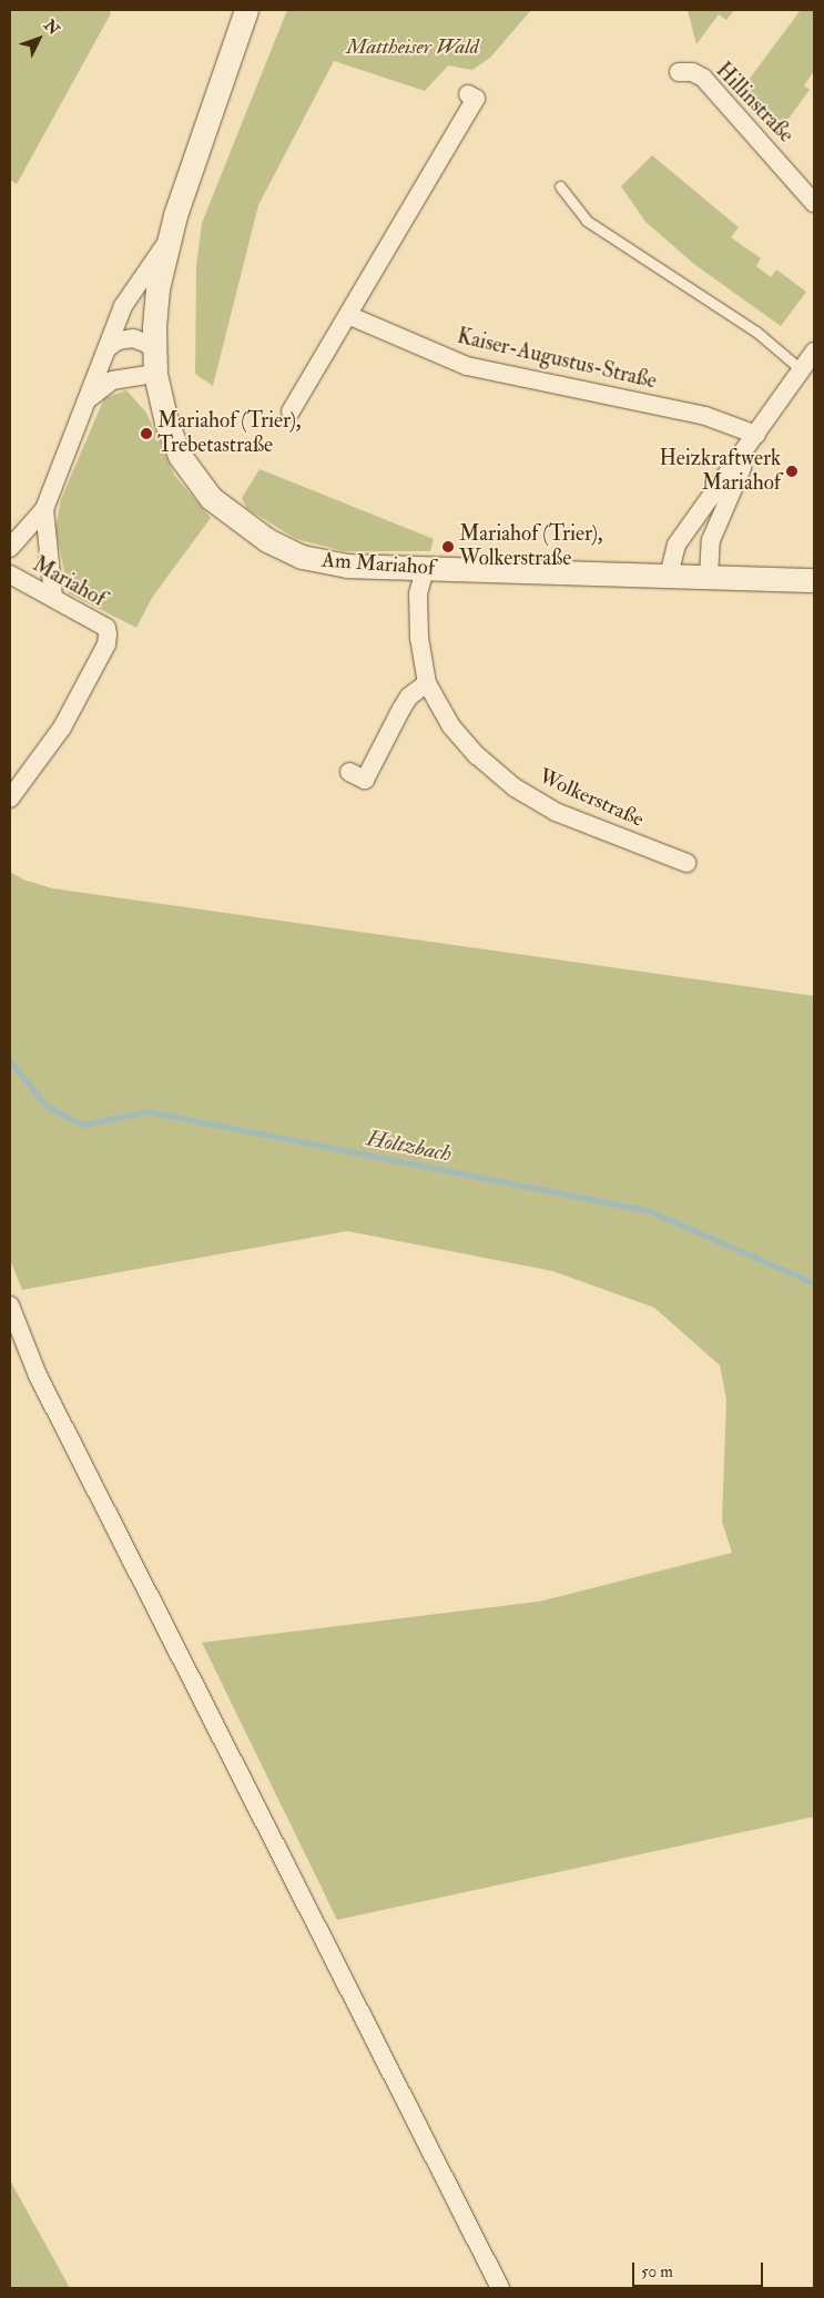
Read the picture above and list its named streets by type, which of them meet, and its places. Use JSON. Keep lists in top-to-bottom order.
{
  "streets": {
    "street": [
      "Hillinstraße",
      "Kaiser-Augustus-Straße",
      "Am Mariahof",
      "Mariahof",
      "Wolkerstraße"
    ]
  },
  "crossings": [
    ["Am Mariahof", "Wolkerstraße"]
  ],
  "water": ["Holtzbach"],
  "parks": ["Mattheiser Wald"],
  "places": ["Mariahof (Trier), Trebetastraße", "Heizkraftwerk Mariahof", "Mariahof (Trier), Wolkerstraße"],
  "scale_bar": "50 m",
  "north": "top right"
}
